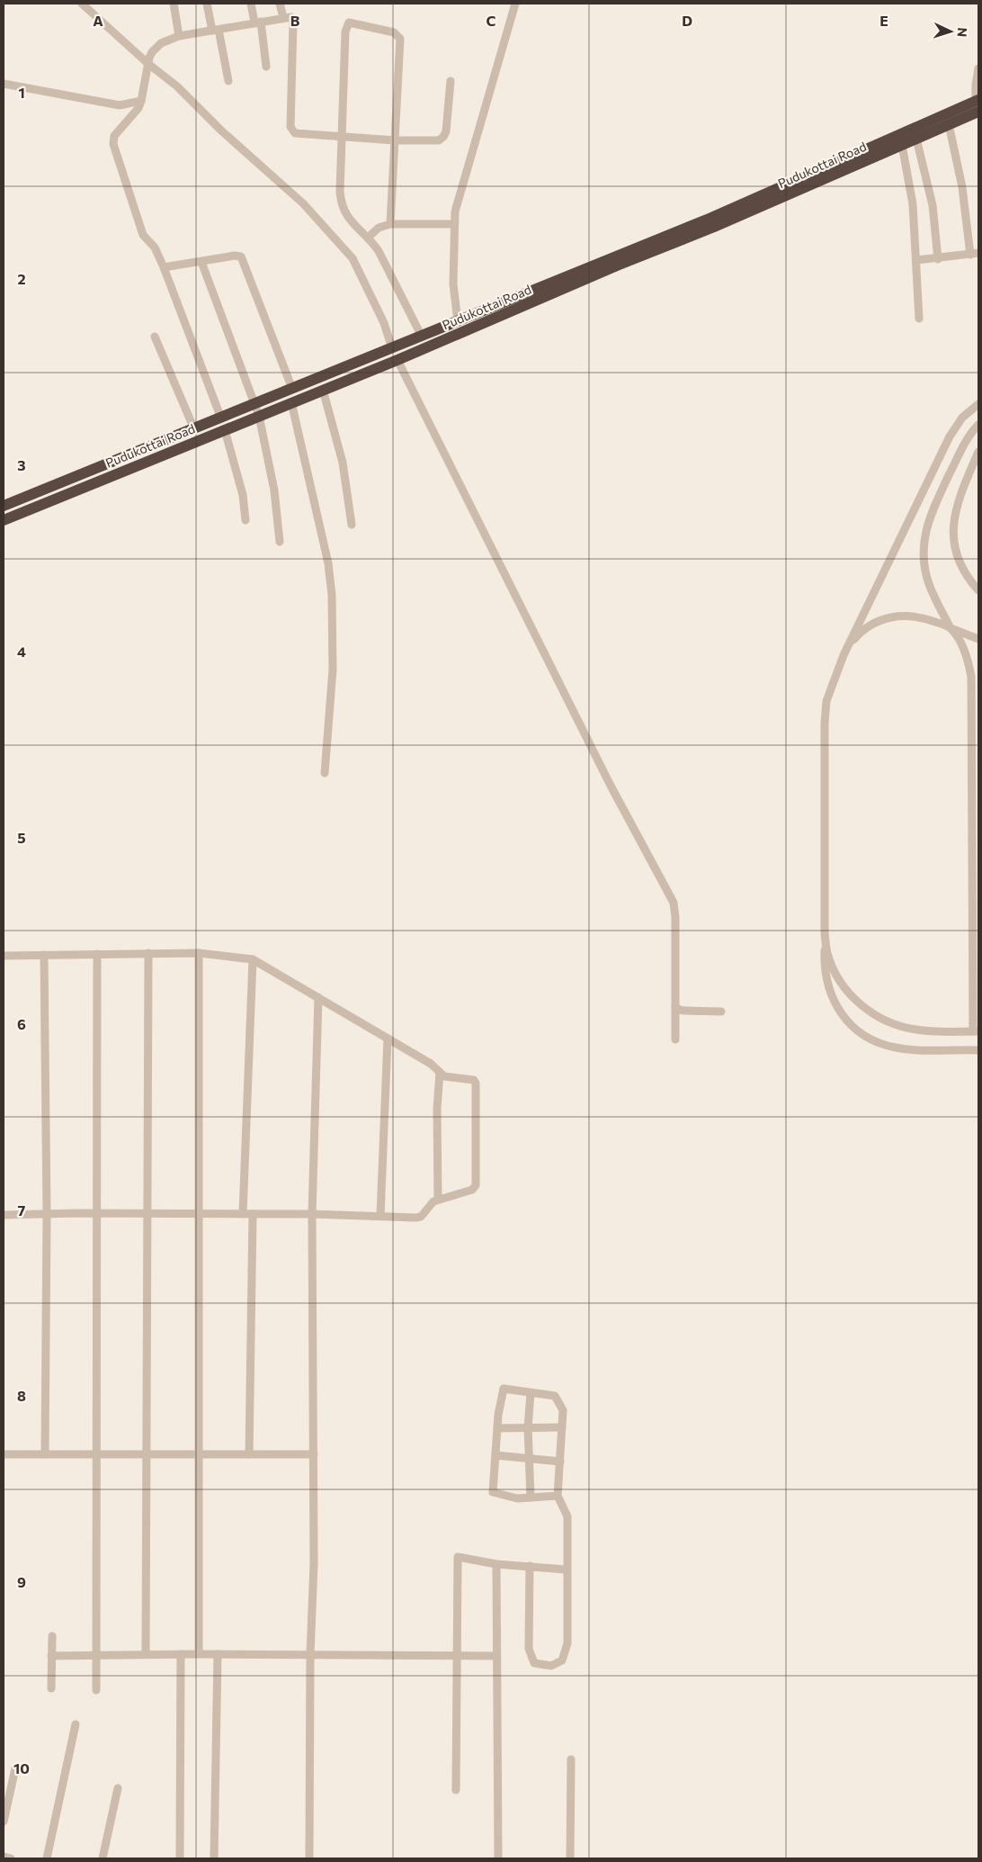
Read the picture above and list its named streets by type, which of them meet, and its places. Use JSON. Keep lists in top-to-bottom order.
{
  "streets": {
    "highway": ["Pudukottai Road"]
  },
  "north": "right",
  "grid": {
    "columns": [
      "A",
      "B",
      "C",
      "D",
      "E"
    ],
    "rows": [
      "1",
      "2",
      "3",
      "4",
      "5",
      "6",
      "7",
      "8",
      "9",
      "10"
    ]
  }
}
